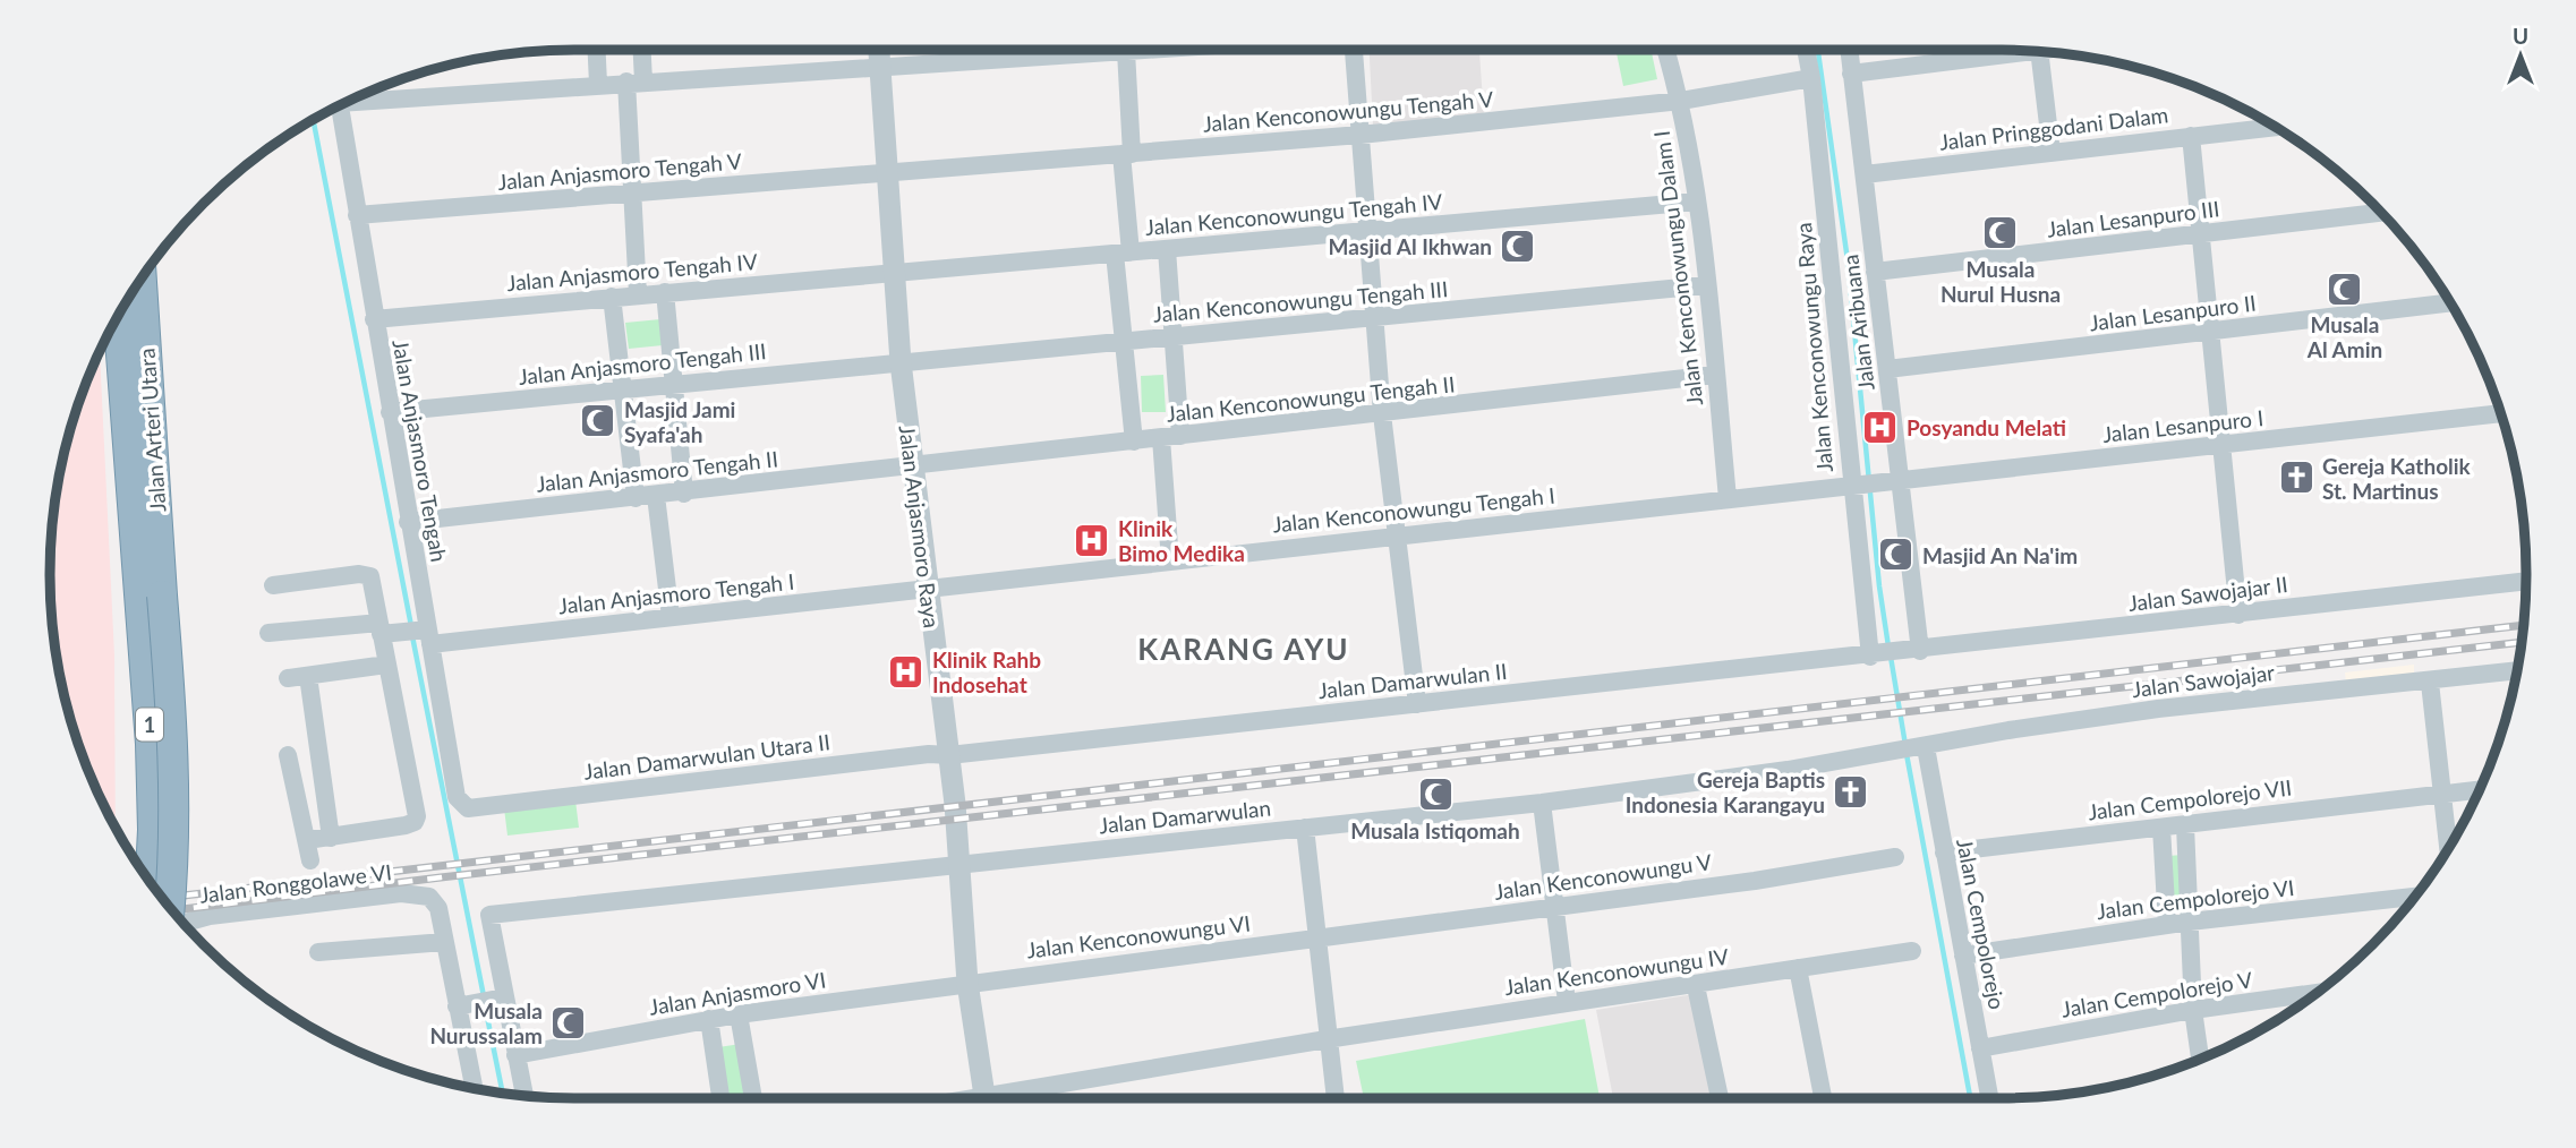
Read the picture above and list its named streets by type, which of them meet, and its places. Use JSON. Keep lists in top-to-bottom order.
{
  "streets": {
    "highway": ["Jalan Arteri Utara", "1"],
    "street": [
      "Jalan Kenconowungu Tengah V",
      "Jalan Pringgodani Dalam",
      "Jalan Anjasmoro Tengah V",
      "Jalan Kenconowungu Tengah IV",
      "Jalan Lesanpuro III",
      "Jalan Kenconowungu Dalam I",
      "Jalan Anjasmoro Tengah IV",
      "Jalan Kenconowungu Tengah III",
      "Jalan Lesanpuro II",
      "Jalan Aribuana",
      "Jalan Kenconowungu Raya",
      "Jalan Anjasmoro Tengah III",
      "Jalan Kenconowungu Tengah II",
      "Jalan Lesanpuro I",
      "Jalan Anjasmoro Tengah",
      "Jalan Anjasmoro Tengah II",
      "Jalan Kenconowungu Tengah I",
      "Jalan Anjasmoro Raya",
      "Jalan Anjasmoro Tengah I",
      "Jalan Sawojajar II",
      "Jalan Damarwulan II",
      "Jalan Sawojajar",
      "Jalan Damarwulan Utara II",
      "Jalan Cempolorejo VII",
      "Jalan Damarwulan",
      "Jalan Kenconowungu V",
      "Jalan Ronggolawe VI",
      "Jalan Cempolorejo VI",
      "Jalan Cempolorejo",
      "Jalan Kenconowungu VI",
      "Jalan Kenconowungu IV",
      "Jalan Anjasmoro VI",
      "Jalan Cempolorejo V"
    ]
  },
  "crossings": [
    ["Jalan Kenconowungu Tengah V", "Jalan Anjasmoro Tengah V"],
    ["Jalan Kenconowungu Tengah V", "Jalan Kenconowungu Dalam I"],
    ["Jalan Kenconowungu Tengah V", "Jalan Kenconowungu Raya"],
    ["Jalan Kenconowungu Tengah V", "Jalan Anjasmoro Raya"],
    ["Jalan Pringgodani Dalam", "Jalan Aribuana"],
    ["Jalan Anjasmoro Tengah V", "Jalan Anjasmoro Tengah"],
    ["Jalan Anjasmoro Tengah V", "Jalan Anjasmoro Raya"],
    ["Jalan Kenconowungu Tengah IV", "Jalan Kenconowungu Dalam I"],
    ["Jalan Kenconowungu Tengah IV", "Jalan Anjasmoro Tengah IV"],
    ["Jalan Kenconowungu Tengah IV", "Jalan Anjasmoro Raya"],
    ["Jalan Lesanpuro III", "Jalan Aribuana"],
    ["Jalan Kenconowungu Dalam I", "Jalan Kenconowungu Tengah III"],
    ["Jalan Kenconowungu Dalam I", "Jalan Kenconowungu Tengah II"],
    ["Jalan Kenconowungu Dalam I", "Jalan Kenconowungu Tengah I"],
    ["Jalan Anjasmoro Tengah IV", "Jalan Anjasmoro Tengah"],
    ["Jalan Anjasmoro Tengah IV", "Jalan Anjasmoro Raya"],
    ["Jalan Kenconowungu Tengah III", "Jalan Anjasmoro Tengah III"],
    ["Jalan Kenconowungu Tengah III", "Jalan Anjasmoro Raya"],
    ["Jalan Lesanpuro II", "Jalan Aribuana"],
    ["Jalan Aribuana", "Jalan Lesanpuro I"],
    ["Jalan Aribuana", "Jalan Sawojajar II"],
    ["Jalan Kenconowungu Raya", "Jalan Lesanpuro I"],
    ["Jalan Kenconowungu Raya", "Jalan Kenconowungu Tengah I"],
    ["Jalan Kenconowungu Raya", "Jalan Sawojajar II"],
    ["Jalan Kenconowungu Raya", "Jalan Damarwulan II"],
    ["Jalan Anjasmoro Tengah III", "Jalan Anjasmoro Tengah"],
    ["Jalan Anjasmoro Tengah III", "Jalan Anjasmoro Raya"],
    ["Jalan Kenconowungu Tengah II", "Jalan Anjasmoro Tengah II"],
    ["Jalan Kenconowungu Tengah II", "Jalan Anjasmoro Raya"],
    ["Jalan Lesanpuro I", "Jalan Kenconowungu Tengah I"],
    ["Jalan Anjasmoro Tengah", "Jalan Anjasmoro Tengah II"],
    ["Jalan Anjasmoro Tengah", "Jalan Anjasmoro Tengah I"],
    ["Jalan Anjasmoro Tengah", "Jalan Damarwulan Utara II"],
    ["Jalan Anjasmoro Tengah II", "Jalan Anjasmoro Raya"],
    ["Jalan Kenconowungu Tengah I", "Jalan Anjasmoro Raya"],
    ["Jalan Kenconowungu Tengah I", "Jalan Anjasmoro Tengah I"],
    ["Jalan Anjasmoro Raya", "Jalan Anjasmoro Tengah I"],
    ["Jalan Anjasmoro Raya", "Jalan Damarwulan II"],
    ["Jalan Anjasmoro Raya", "Jalan Damarwulan Utara II"],
    ["Jalan Anjasmoro Raya", "Jalan Damarwulan"],
    ["Jalan Anjasmoro Raya", "Jalan Kenconowungu VI"],
    ["Jalan Anjasmoro Raya", "Jalan Anjasmoro VI"],
    ["Jalan Sawojajar II", "Jalan Damarwulan II"],
    ["Jalan Damarwulan II", "Jalan Damarwulan Utara II"],
    ["Jalan Sawojajar", "Jalan Damarwulan"],
    ["Jalan Sawojajar", "Jalan Cempolorejo"],
    ["Jalan Cempolorejo VII", "Jalan Cempolorejo"],
    ["Jalan Kenconowungu V", "Jalan Kenconowungu VI"],
    ["Jalan Cempolorejo VI", "Jalan Cempolorejo"],
    ["Jalan Cempolorejo", "Jalan Cempolorejo V"],
    ["Jalan Kenconowungu VI", "Jalan Anjasmoro VI"]
  ],
  "districts": ["KARANG AYU"],
  "places": {
    "mosque": [
      "Musala Nurul Husna",
      "Masjid Al Ikhwan",
      "Musala Al Amin",
      "Masjid Jami Syafa'ah",
      "Masjid An Na'im",
      "Musala Istiqomah",
      "Musala Nurussalam"
    ],
    "hospital": ["Posyandu Melati", "Klinik Bimo Medika", "Klinik Rahb Indosehat"],
    "church": ["Gereja Katholik St. Martinus", "Gereja Baptis Indonesia Karangayu"]
  },
  "north": "top"
}
